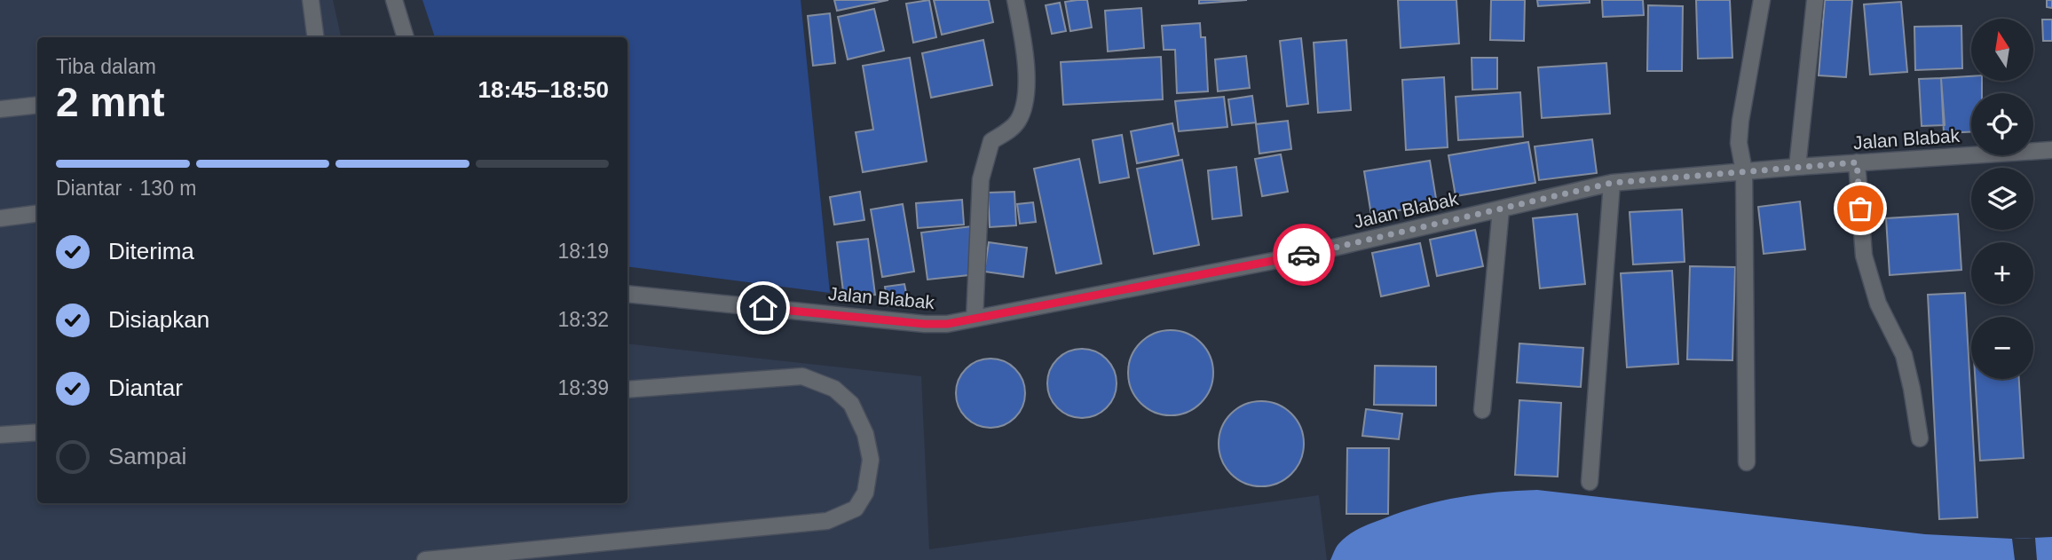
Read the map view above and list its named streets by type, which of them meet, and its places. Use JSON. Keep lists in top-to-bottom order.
{
  "streets": {
    "street": ["Jalan Blabak"]
  },
  "north": "top",
  "page": {
    "map_buttons": ["+", "−"],
    "heading": ["2 mnt", "Tiba dalam", "18:45–18:50"],
    "bar": "Diantar · 130 m",
    "list": [
      ["Diterima", "18:19"],
      ["Disiapkan", "18:32"],
      ["Diantar", "18:39"],
      "Sampai"
    ]
  }
}
